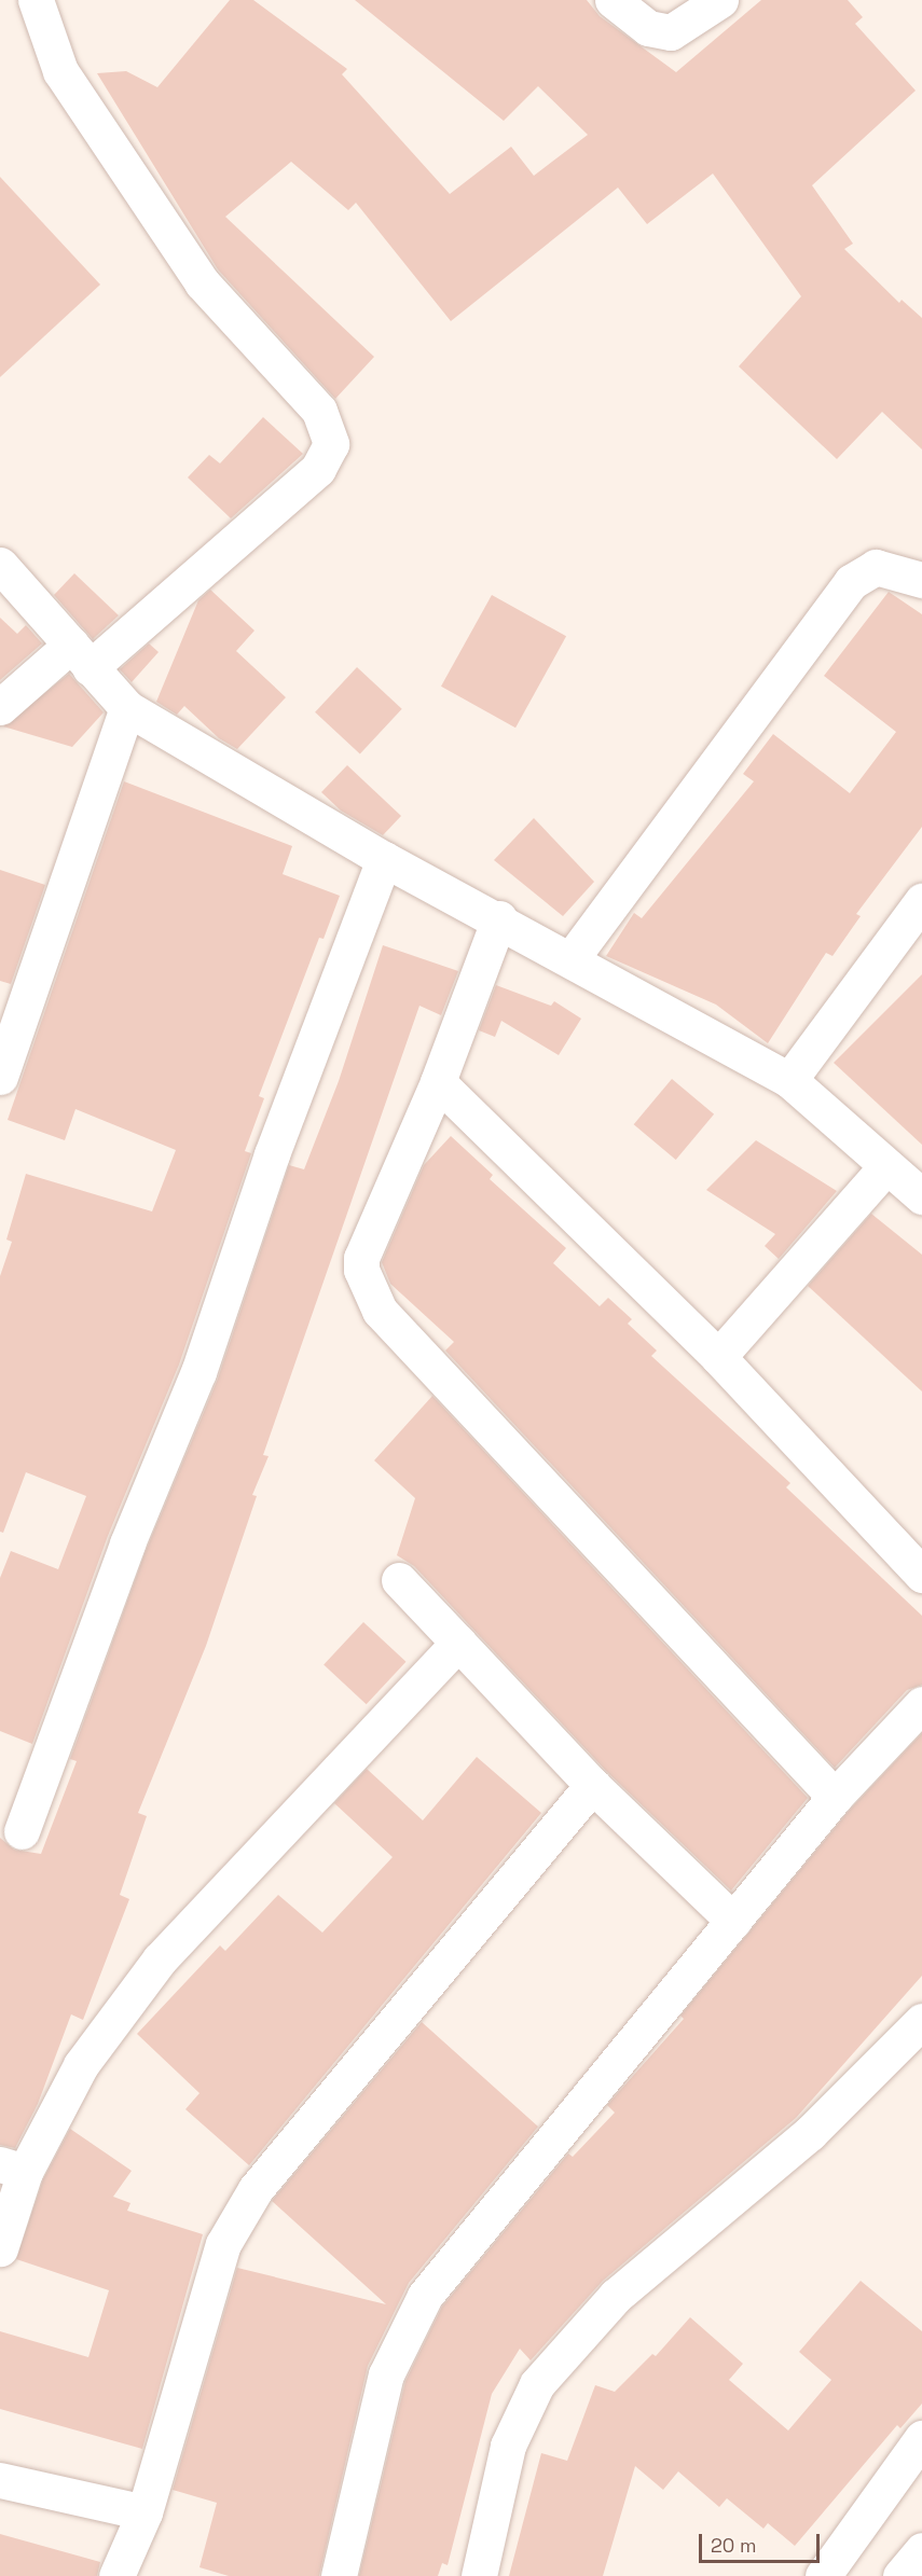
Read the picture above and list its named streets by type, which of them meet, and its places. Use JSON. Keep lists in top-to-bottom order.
{
  "scale_bar": "20 m"
}
